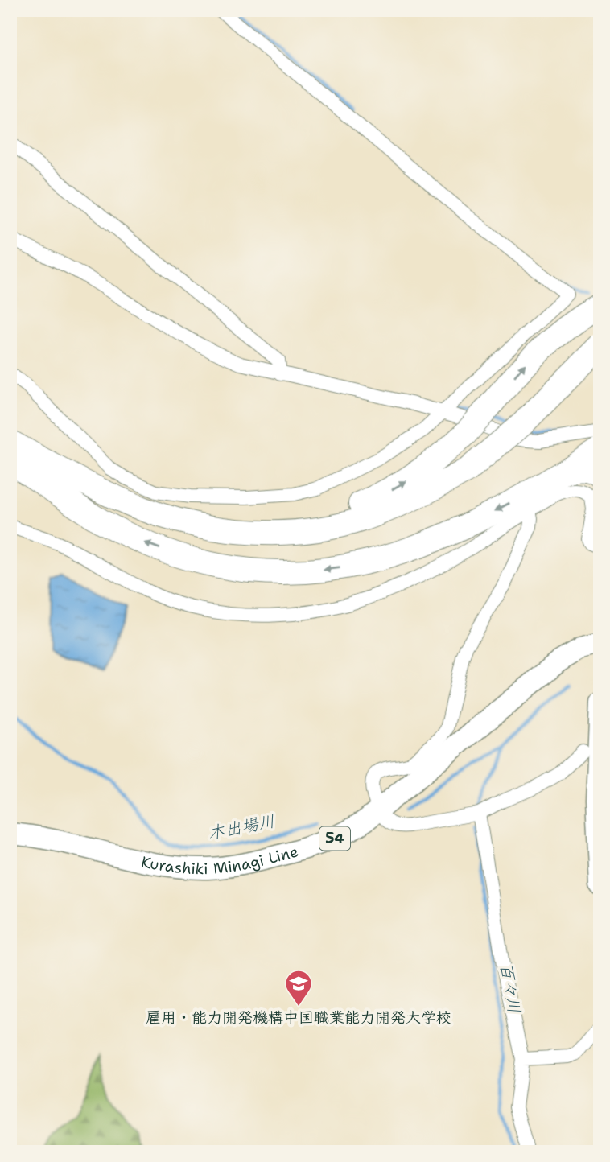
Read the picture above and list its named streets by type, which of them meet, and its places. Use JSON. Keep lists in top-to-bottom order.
{
  "streets": {
    "main road": ["54", "Kurashiki Minagi Line"]
  },
  "water": ["木出場川", "百々川"],
  "places": {
    "school or university": ["雇用・能力開発機構中国職業能力開発大学校"]
  }
}
